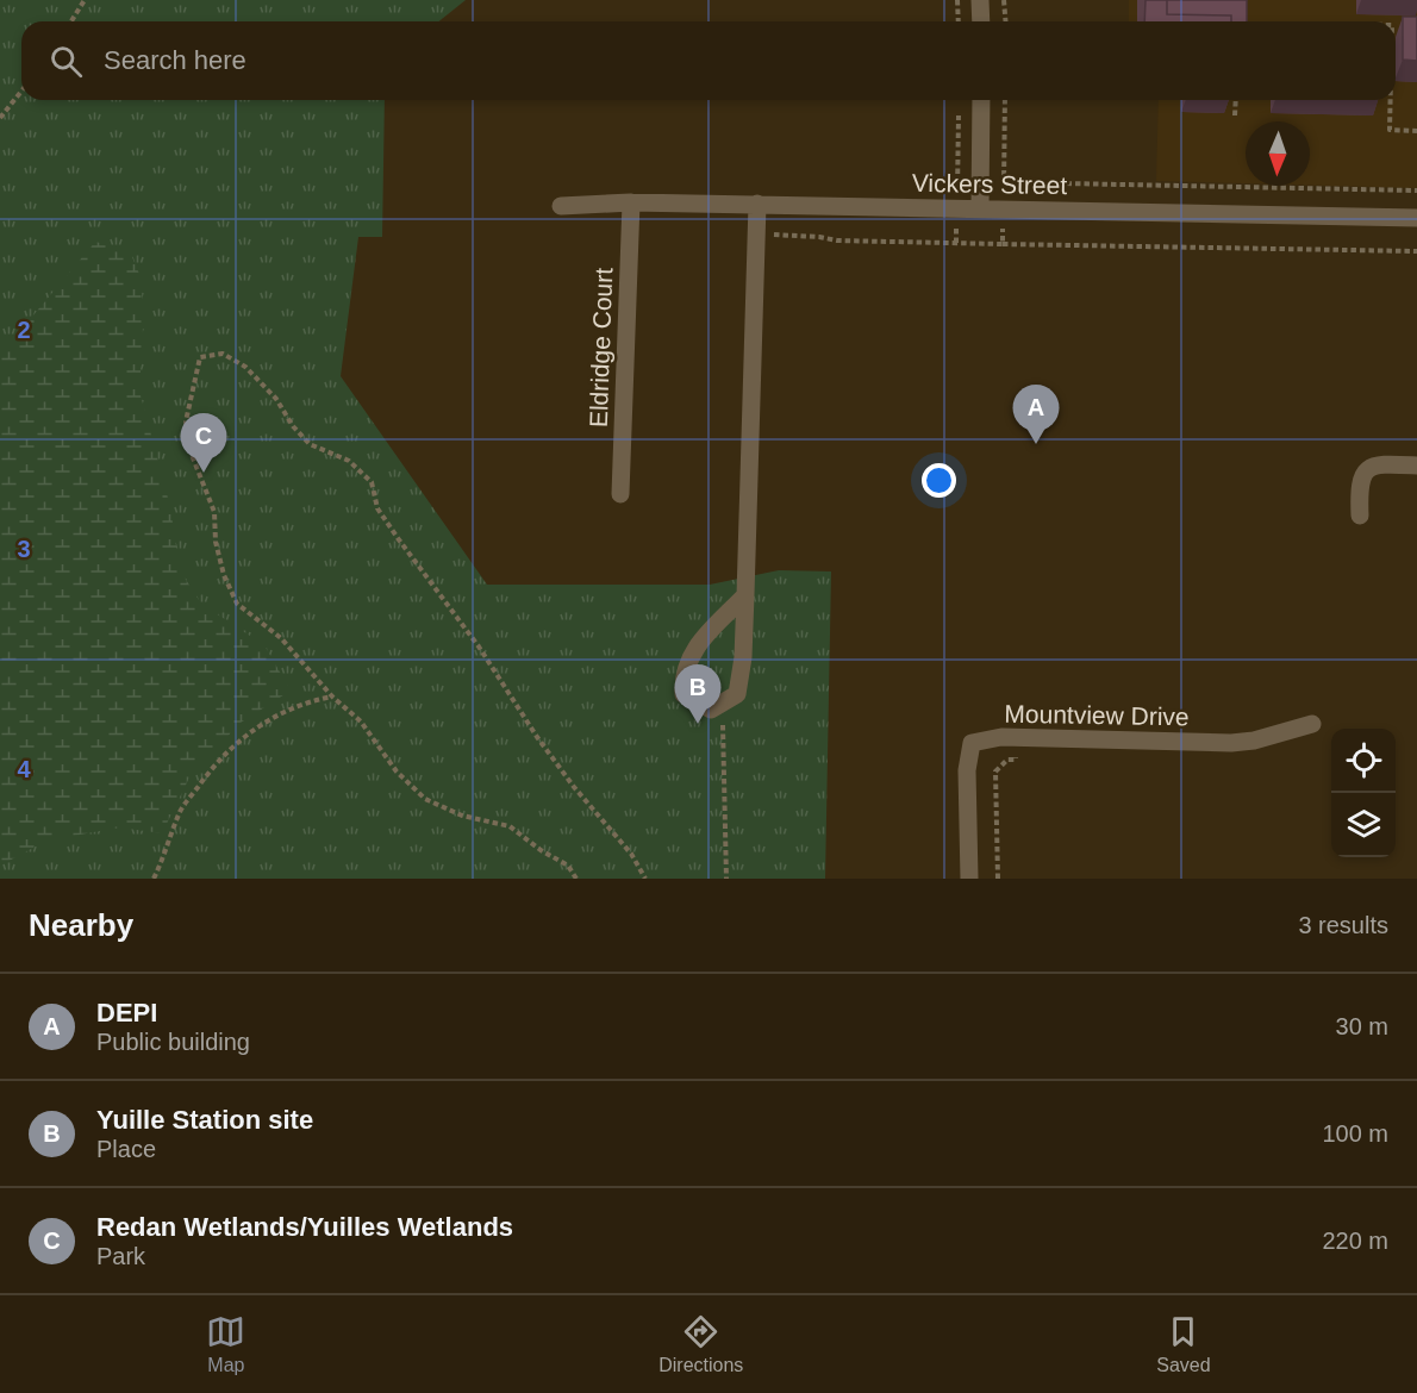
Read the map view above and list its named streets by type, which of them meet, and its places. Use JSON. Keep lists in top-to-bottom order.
{
  "streets": {
    "street": ["Vickers Street", "Eldridge Court", "Mountview Drive"]
  },
  "crossings": [
    ["Vickers Street", "Eldridge Court"]
  ],
  "north": "bottom",
  "page": {
    "search": "Search here",
    "pins": ["A", "C", "B"],
    "heading": ["Nearby", "3 results"],
    "list": [
      {
        "mark": "A",
        "name": "DEPI",
        "note": "Public building",
        "value": "30 m"
      },
      {
        "mark": "B",
        "name": "Yuille Station site",
        "note": "Place",
        "value": "100 m"
      },
      {
        "mark": "C",
        "name": "Redan Wetlands/Yuilles Wetlands",
        "note": "Park",
        "value": "220 m"
      }
    ],
    "nav": ["Map", "Directions", "Saved"]
  },
  "grid": {
    "rows": ["2", "3", "4"]
  }
}
